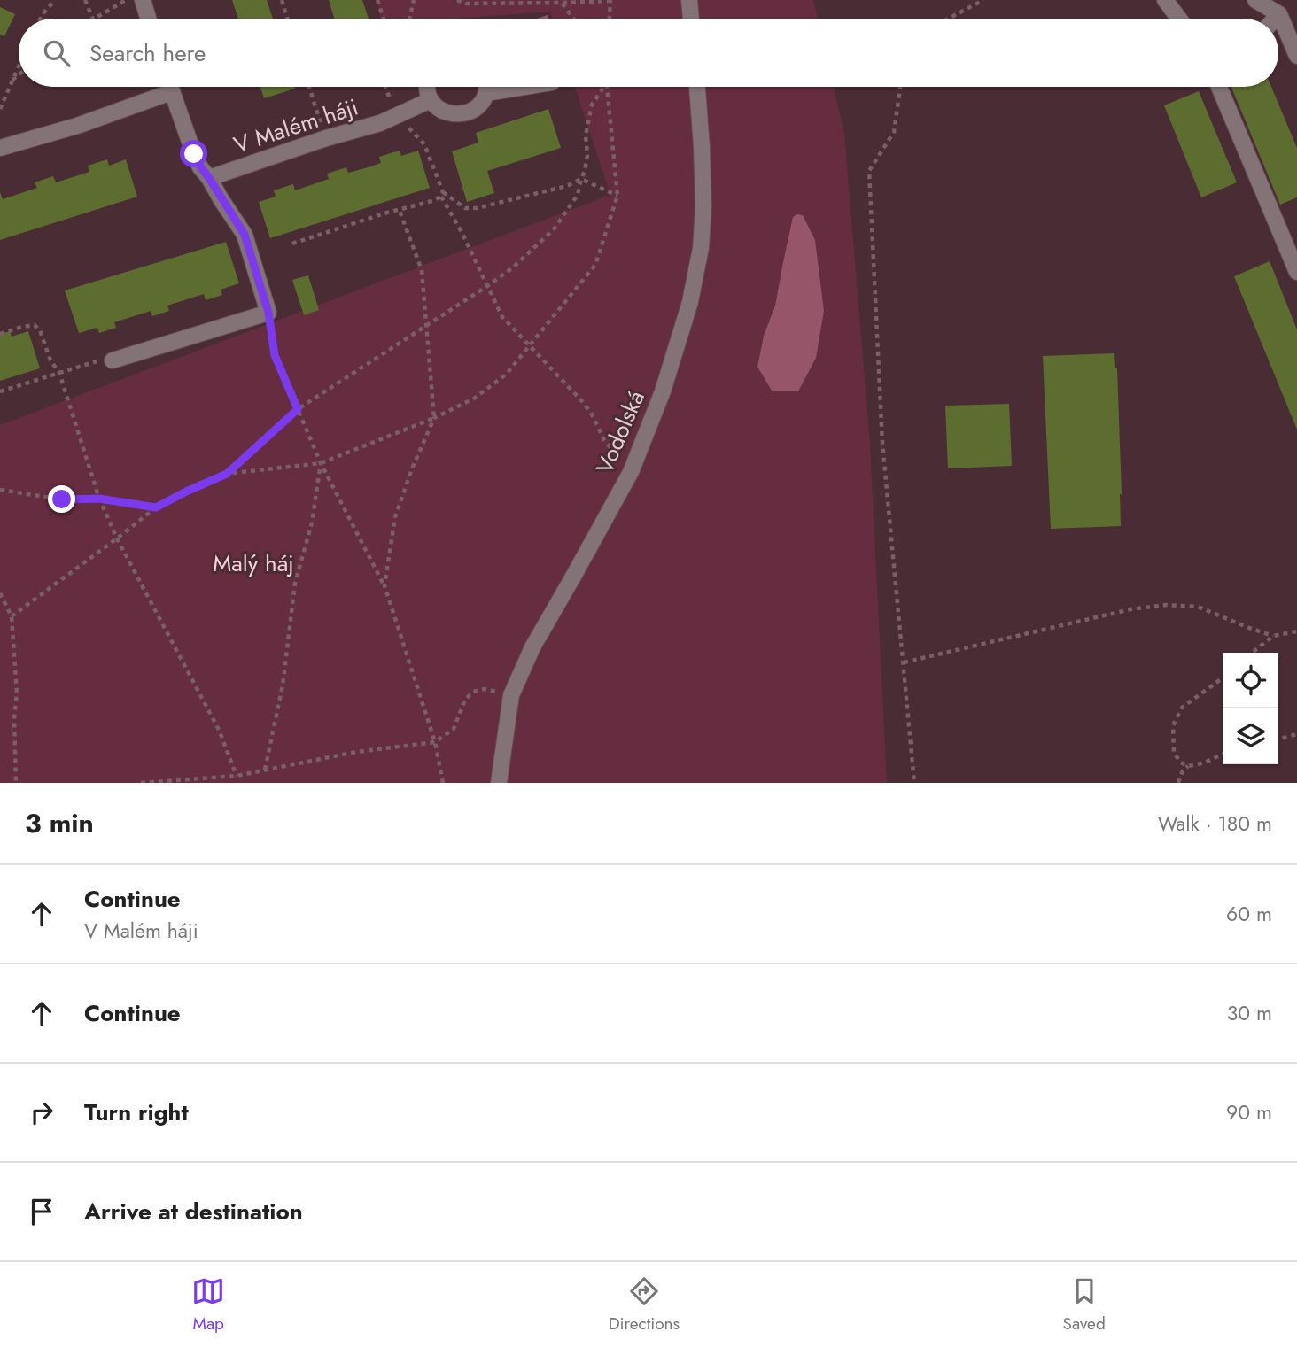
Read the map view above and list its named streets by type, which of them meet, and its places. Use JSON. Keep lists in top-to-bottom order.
{
  "streets": {
    "street": ["V Malém háji", "Vodolská"]
  },
  "parks": ["Malý háj"],
  "page": {
    "search": "Search here",
    "heading": ["3 min", "Walk · 180 m"],
    "list": [
      ["Continue", "V Malém háji", "60 m"],
      ["Continue", "30 m"],
      ["Turn right", "90 m"],
      "Arrive at destination"
    ],
    "nav": ["Map", "Directions", "Saved"]
  }
}
